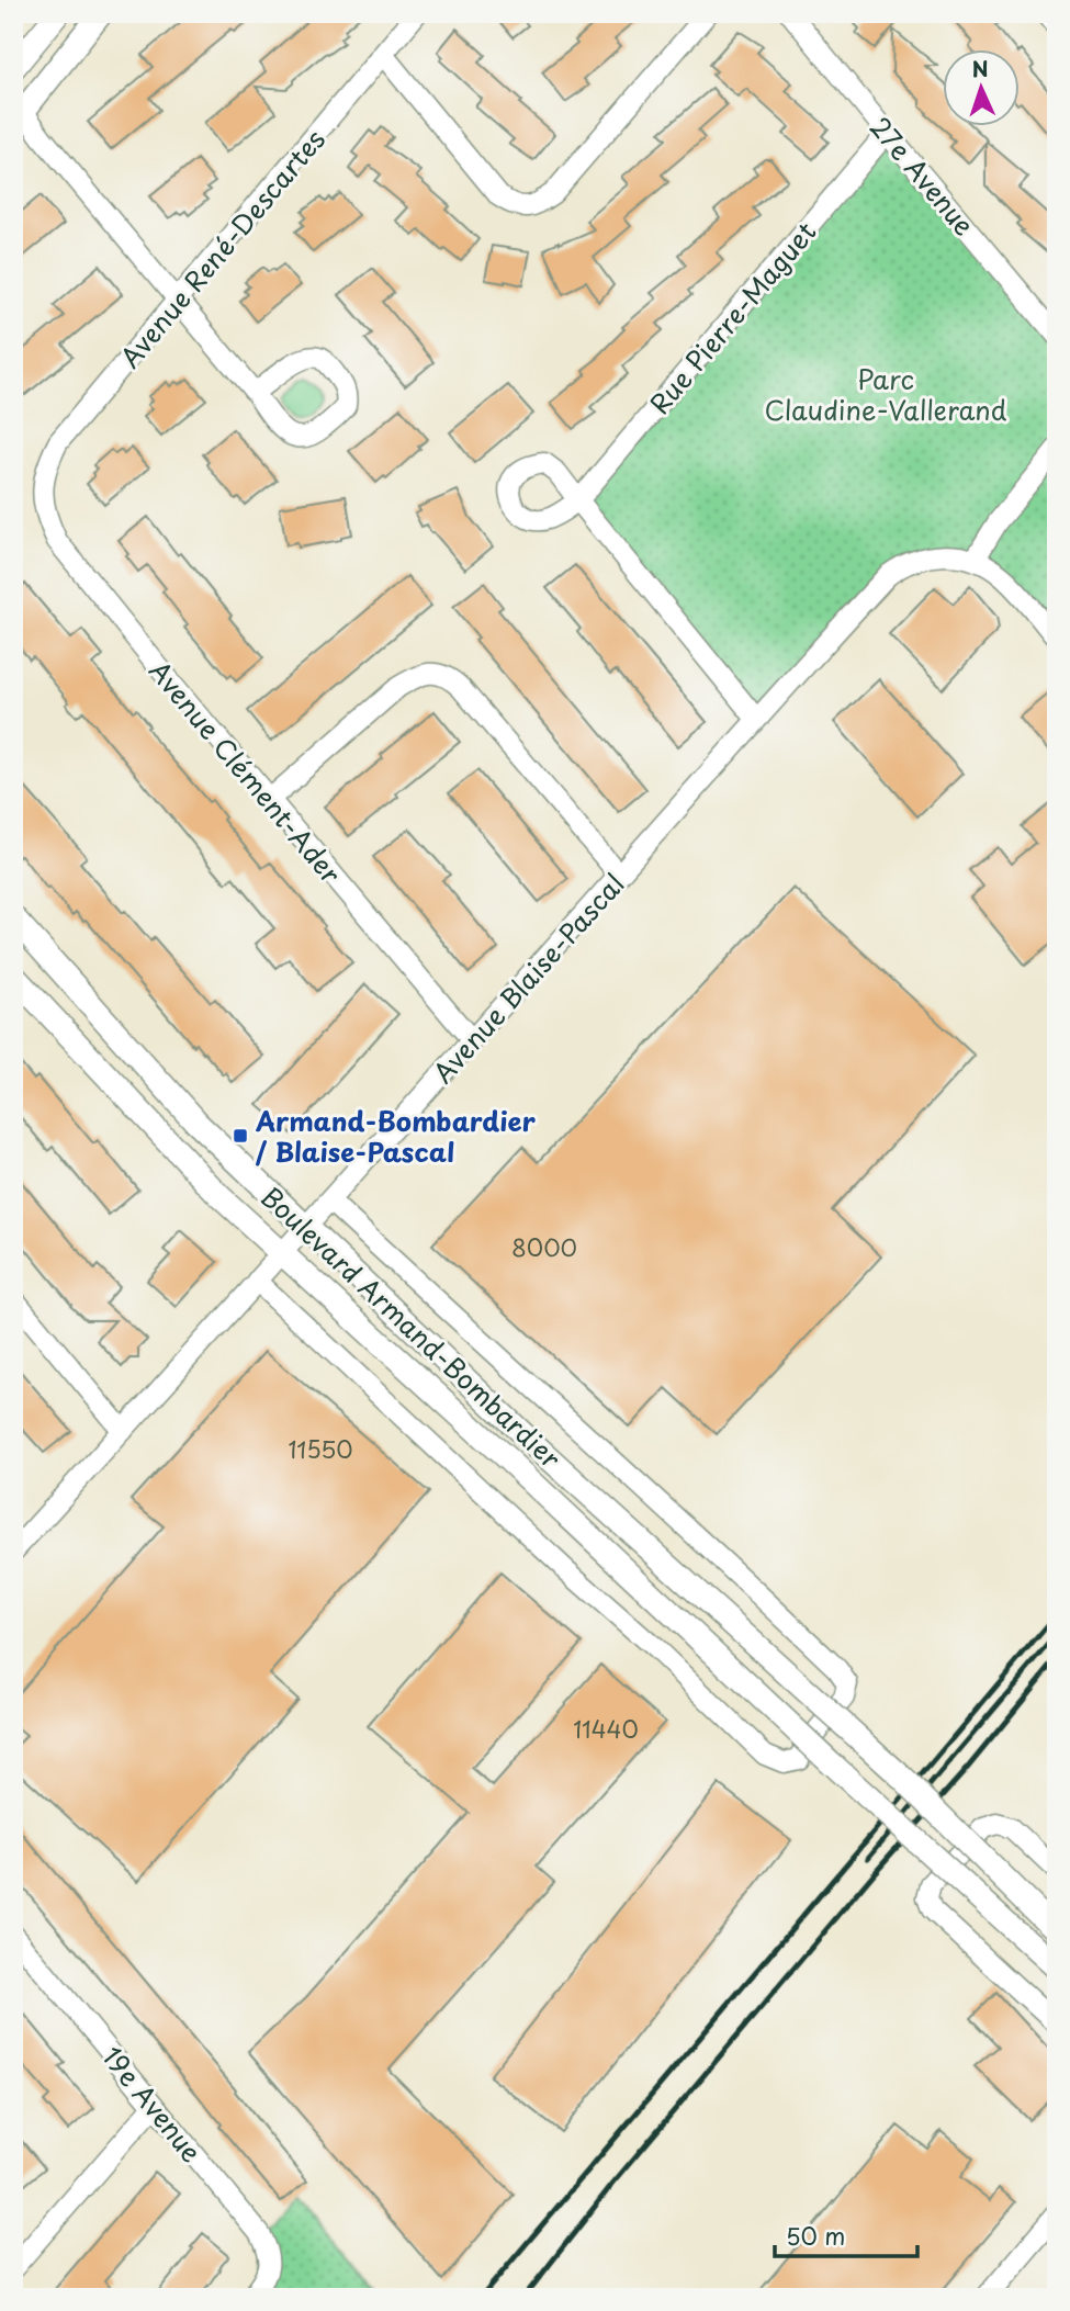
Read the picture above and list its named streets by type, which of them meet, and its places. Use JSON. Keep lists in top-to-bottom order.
{
  "streets": {
    "street": [
      "27e Avenue",
      "Avenue René-Descartes",
      "Rue Pierre-Maguet",
      "Avenue Clément-Ader",
      "Avenue Blaise-Pascal",
      "Boulevard Armand-Bombardier",
      "19e Avenue"
    ]
  },
  "crossings": [
    ["27e Avenue", "Rue Pierre-Maguet"],
    ["Avenue René-Descartes", "Avenue Clément-Ader"],
    ["Rue Pierre-Maguet", "Avenue Blaise-Pascal"],
    ["Avenue Clément-Ader", "Avenue Blaise-Pascal"],
    ["Avenue Blaise-Pascal", "Boulevard Armand-Bombardier"]
  ],
  "parks": ["Parc Claudine-Vallerand"],
  "places": {
    "transit": ["Armand-Bombardier / Blaise-Pascal"]
  },
  "house_numbers": ["8000", "11550", "11440"],
  "scale_bar": "50 m",
  "north": "top"
}
